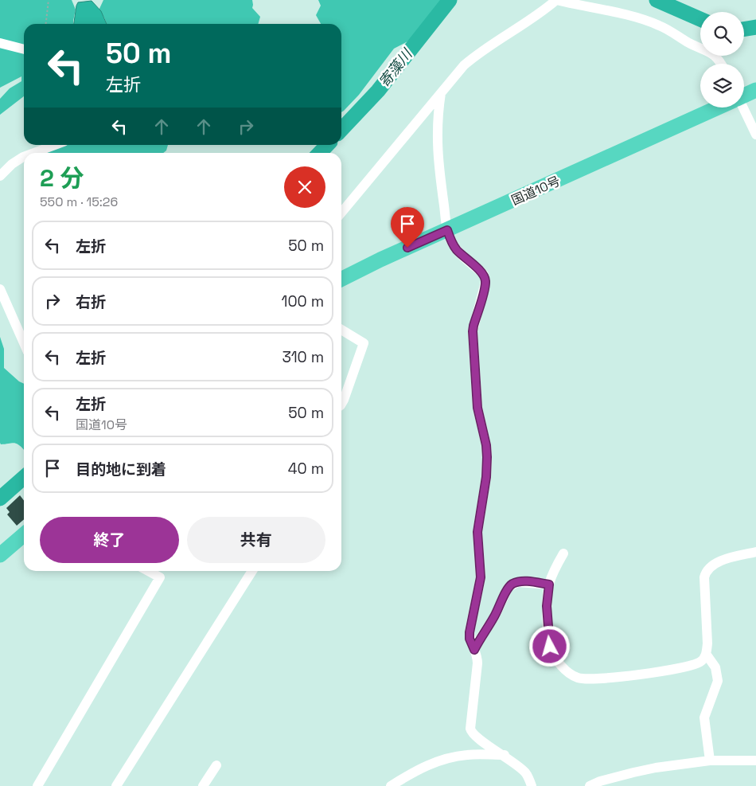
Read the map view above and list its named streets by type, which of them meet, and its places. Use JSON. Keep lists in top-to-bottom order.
{
  "streets": {
    "highway": ["国道10号"]
  },
  "water": ["寄藻川"],
  "page": {
    "turn": ["50 m", "左折"],
    "heading": ["2 分", "550 m · 15:26"],
    "list": [
      {
        "name": "左折",
        "value": "50 m"
      },
      {
        "name": "右折",
        "value": "100 m"
      },
      {
        "name": "左折",
        "value": "310 m"
      },
      {
        "name": "左折",
        "note": "国道10号",
        "value": "50 m"
      },
      {
        "name": "目的地に到着",
        "value": "40 m"
      }
    ],
    "buttons": ["終了", "共有"]
  }
}
